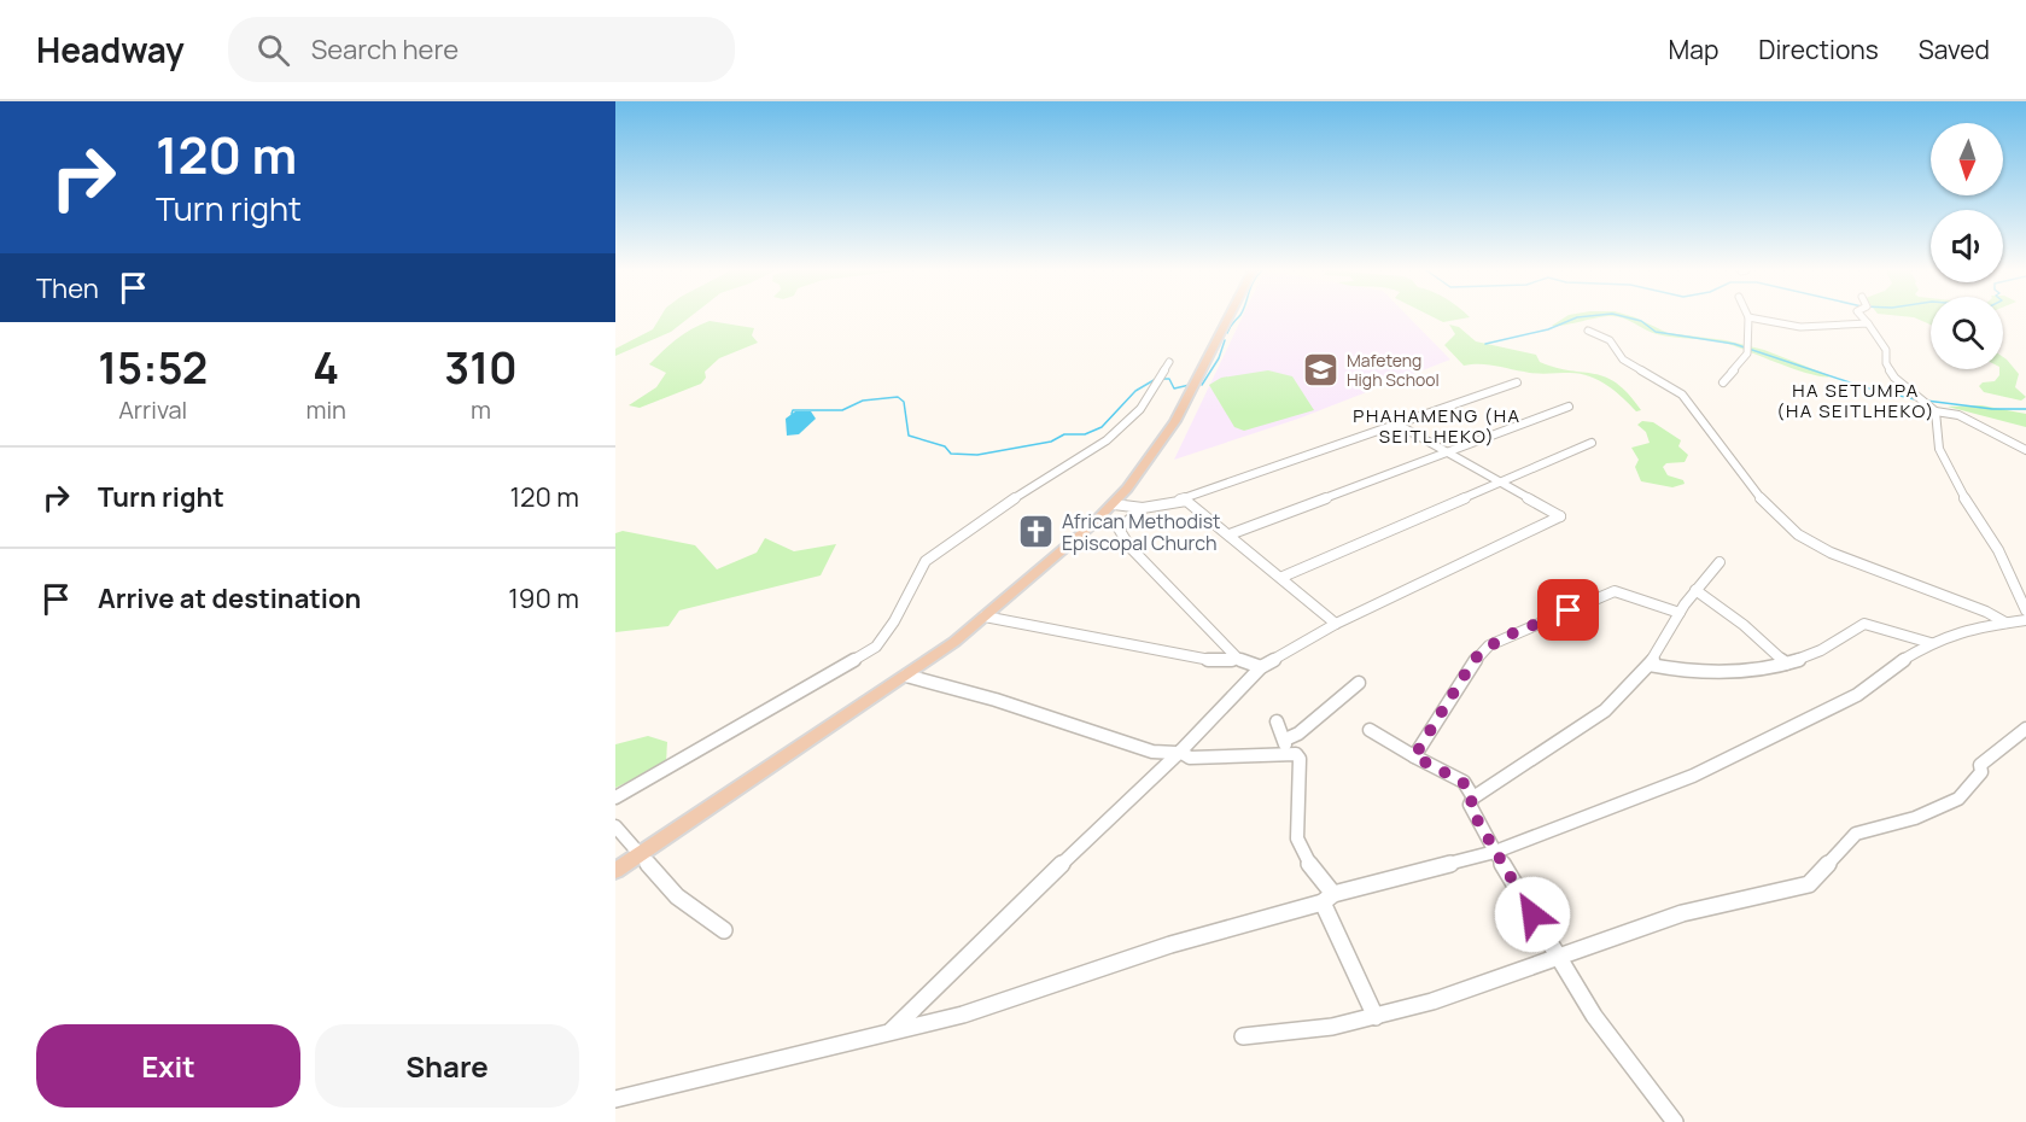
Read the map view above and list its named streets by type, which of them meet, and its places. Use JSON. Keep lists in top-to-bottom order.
{
  "districts": ["HA SETUMPA (HA SEITLHEKO)", "PHAHAMENG (HA SEITLHEKO)"],
  "places": {
    "school or university": ["Mafeteng High School"],
    "church": ["African Methodist Episcopal Church"]
  },
  "north": "bottom",
  "page": {
    "header": "Headway",
    "search": "Search here",
    "nav": ["Map", "Directions", "Saved"],
    "turn": ["120 m", "Turn right"],
    "then": "Then",
    "eta": [
      "15:52",
      "Arrival",
      "4",
      "min",
      "310",
      "m"
    ],
    "list": [
      {
        "name": "Turn right",
        "value": "120 m"
      },
      {
        "name": "Arrive at destination",
        "value": "190 m"
      }
    ],
    "buttons": ["Exit", "Share"]
  }
}
